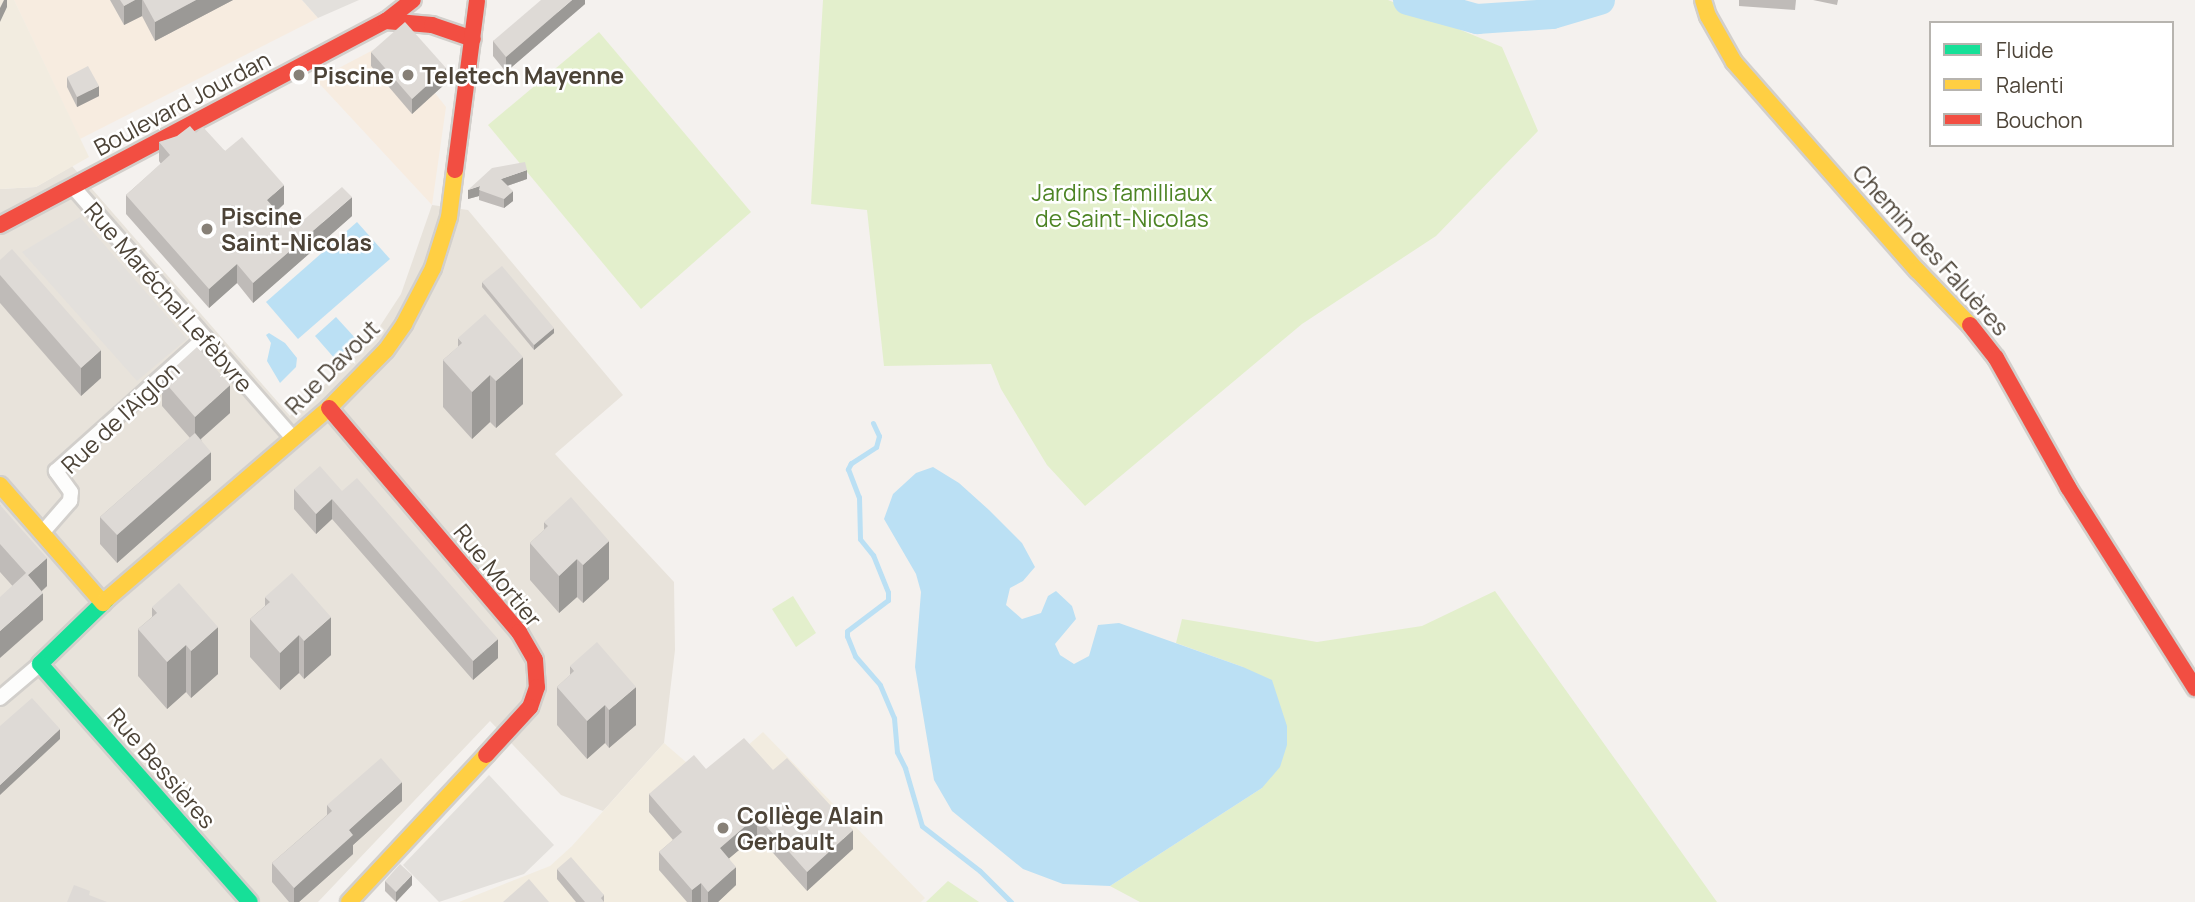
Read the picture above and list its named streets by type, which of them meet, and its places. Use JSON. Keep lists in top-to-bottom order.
{
  "streets": {
    "street": [
      "Boulevard Jourdan",
      "Chemin des Faluères",
      "Rue Maréchal Lefèbvre",
      "Rue Davout",
      "Rue de l'Aiglon",
      "Rue Mortier",
      "Rue Bessières"
    ]
  },
  "crossings": [
    ["Boulevard Jourdan", "Rue Maréchal Lefèbvre"],
    ["Rue Maréchal Lefèbvre", "Rue Davout"],
    ["Rue Maréchal Lefèbvre", "Rue de l'Aiglon"],
    ["Rue Davout", "Rue Mortier"],
    ["Rue Davout", "Rue Bessières"]
  ],
  "parks": ["Jardins familliaux de Saint-Nicolas"],
  "places": [
    "Piscine",
    "Teletech Mayenne",
    "Piscine Saint-Nicolas",
    "Collège Alain Gerbault"
  ],
  "legend": ["Fluide", "Ralenti", "Bouchon"]
}
